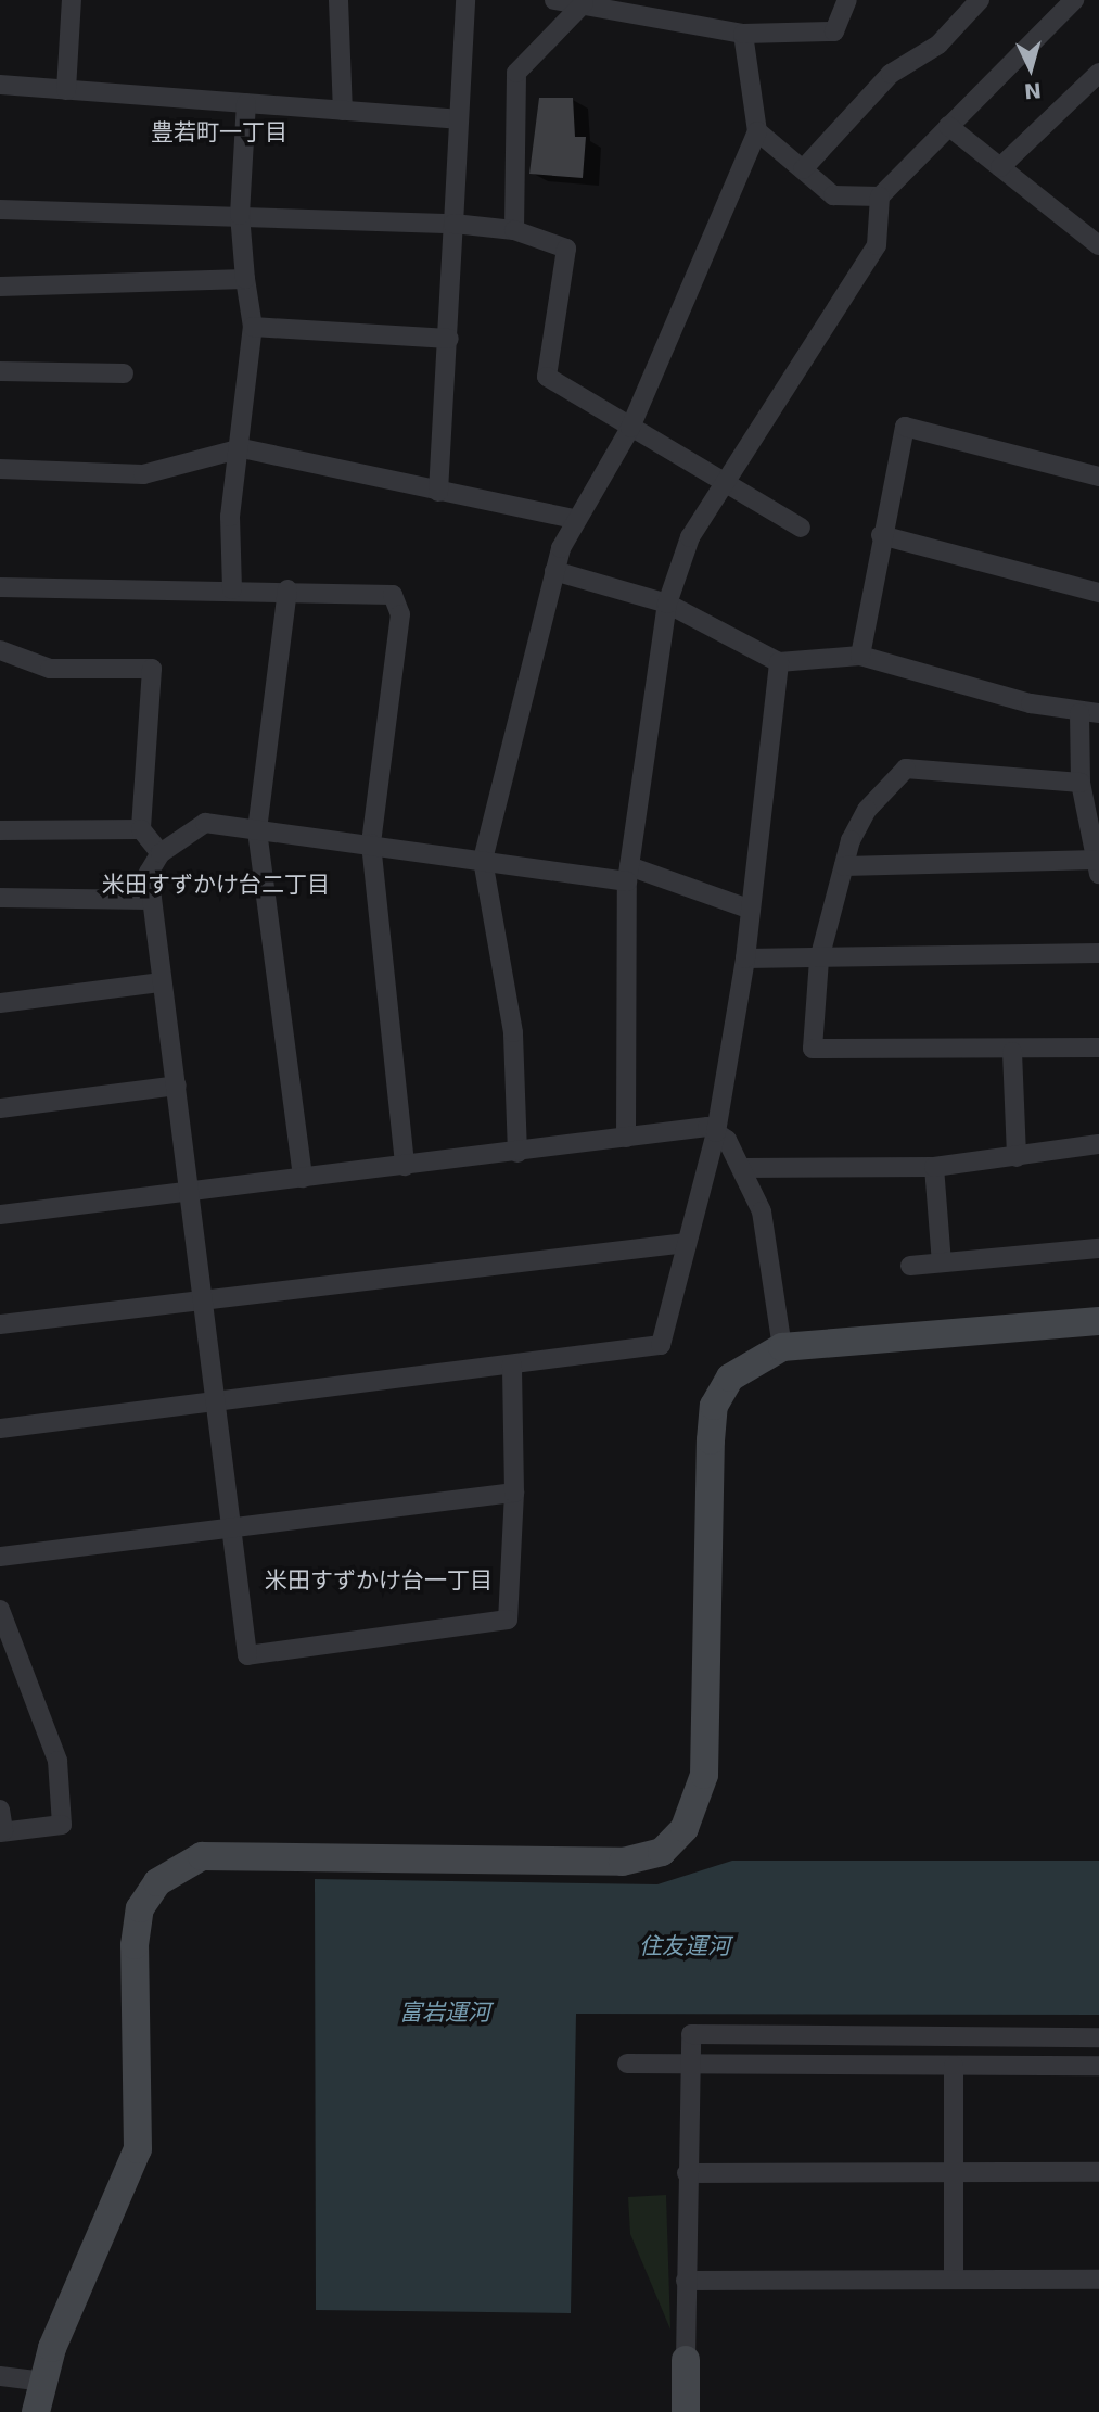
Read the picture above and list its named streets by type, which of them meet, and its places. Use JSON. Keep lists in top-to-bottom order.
{
  "districts": ["豊若町一丁目", "米田すずかけ台二丁目", "米田すずかけ台一丁目"],
  "water": ["住友運河", "富岩運河"],
  "north": "bottom"
}
